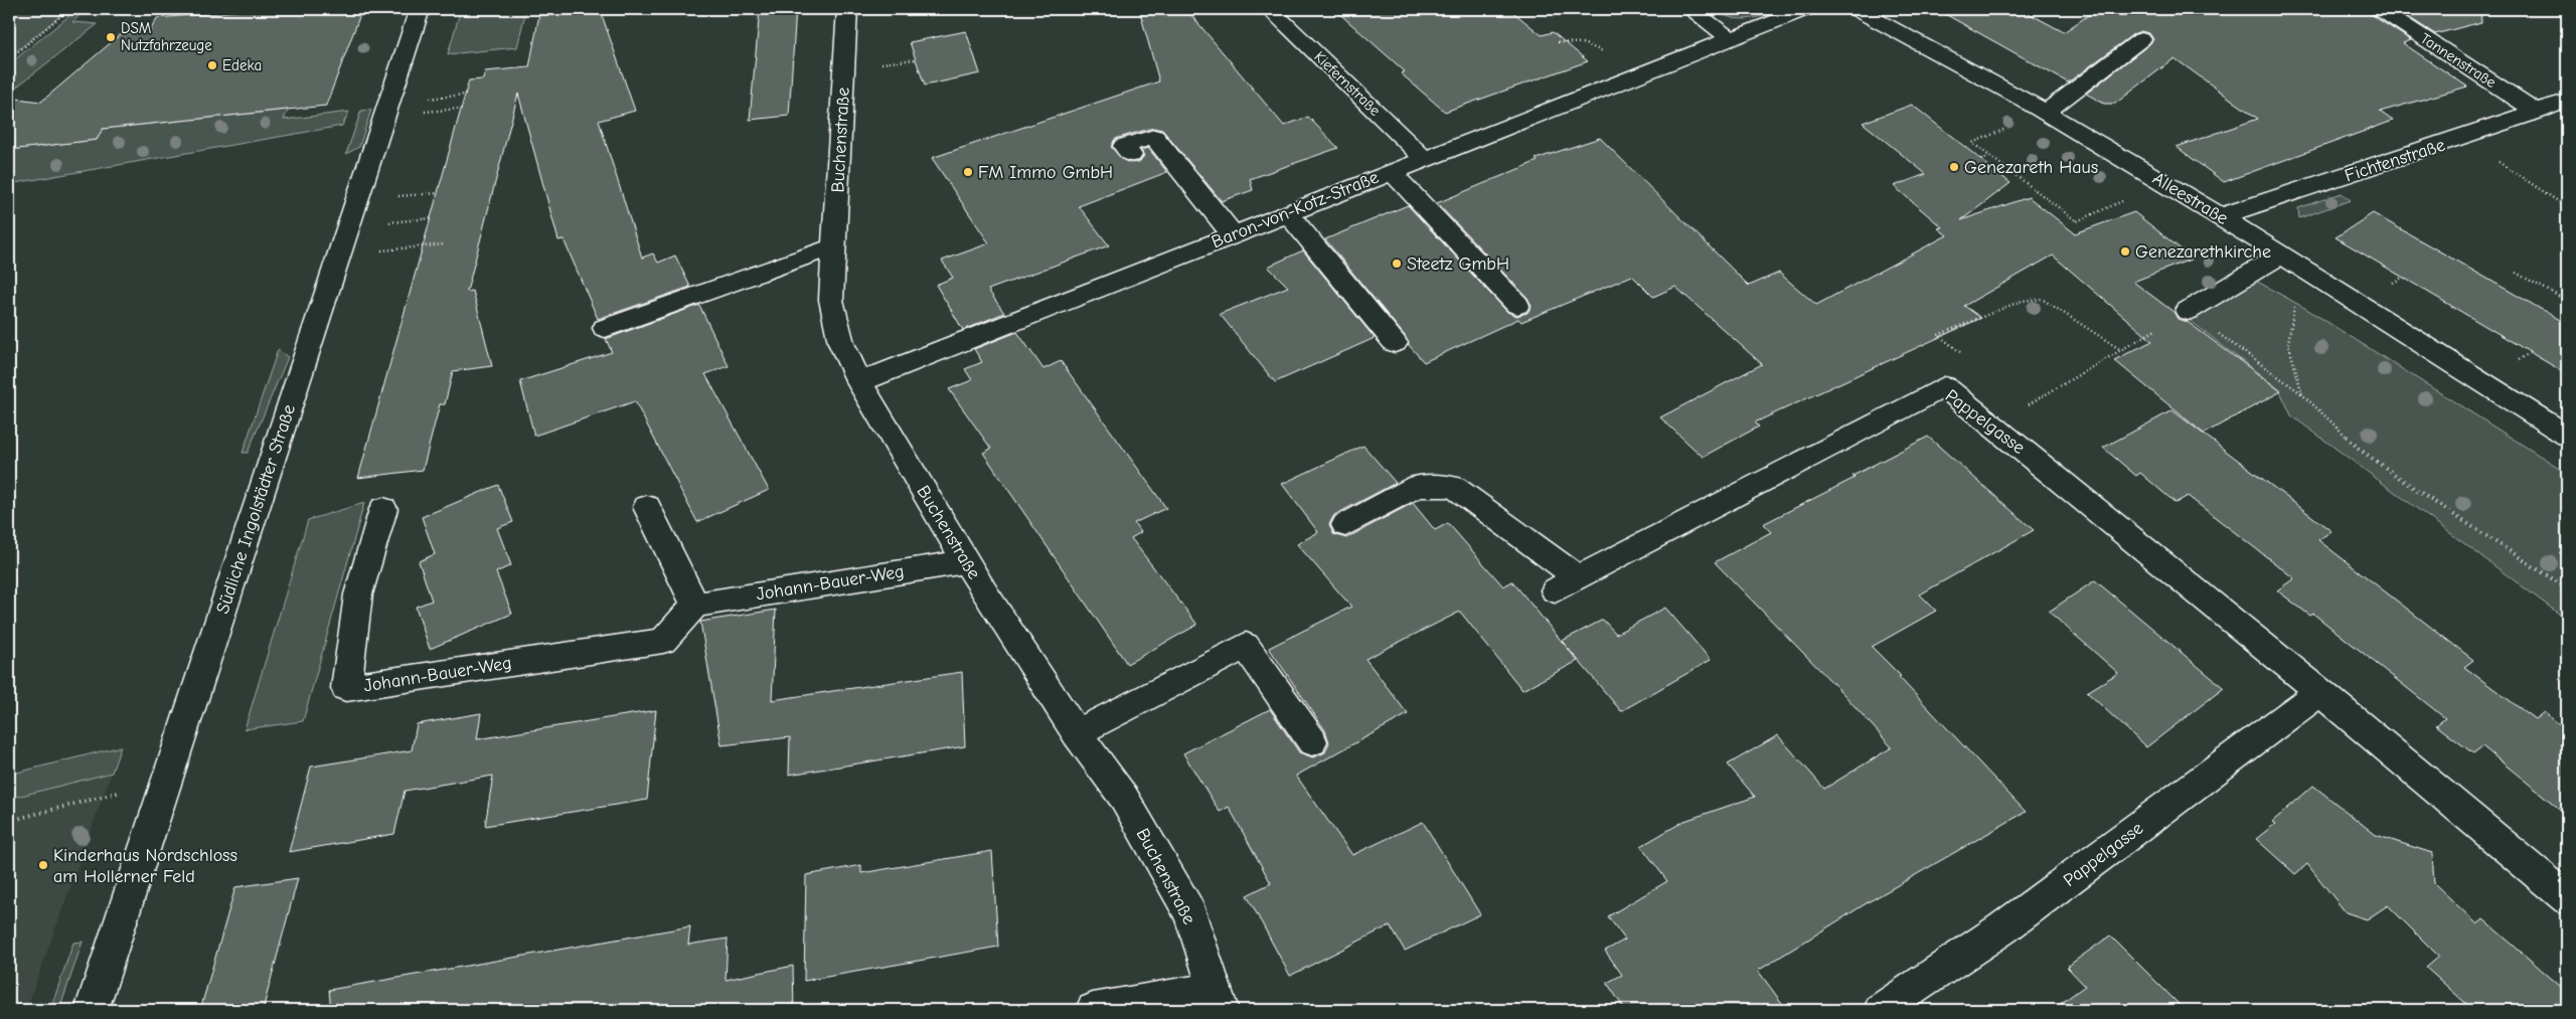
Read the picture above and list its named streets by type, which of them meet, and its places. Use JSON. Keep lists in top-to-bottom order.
{
  "streets": {
    "street": [
      "Tannenstraße",
      "Kiefernstraße",
      "Buchenstraße",
      "Fichtenstraße",
      "Alleestraße",
      "Baron-von-Kotz-Straße",
      "Pappelgasse",
      "Südliche Ingolstädter Straße",
      "Johann-Bauer-Weg"
    ]
  },
  "crossings": [
    ["Tannenstraße", "Fichtenstraße"],
    ["Kiefernstraße", "Baron-von-Kotz-Straße"],
    ["Buchenstraße", "Baron-von-Kotz-Straße"],
    ["Buchenstraße", "Johann-Bauer-Weg"],
    ["Fichtenstraße", "Alleestraße"]
  ],
  "places": [
    "DSM Nutzfahrzeuge",
    "Edeka",
    "Genezareth Haus",
    "FM Immo GmbH",
    "Genezarethkirche",
    "Steetz GmbH",
    "Kinderhaus Nordschloss am Hollerner Feld"
  ]
}
